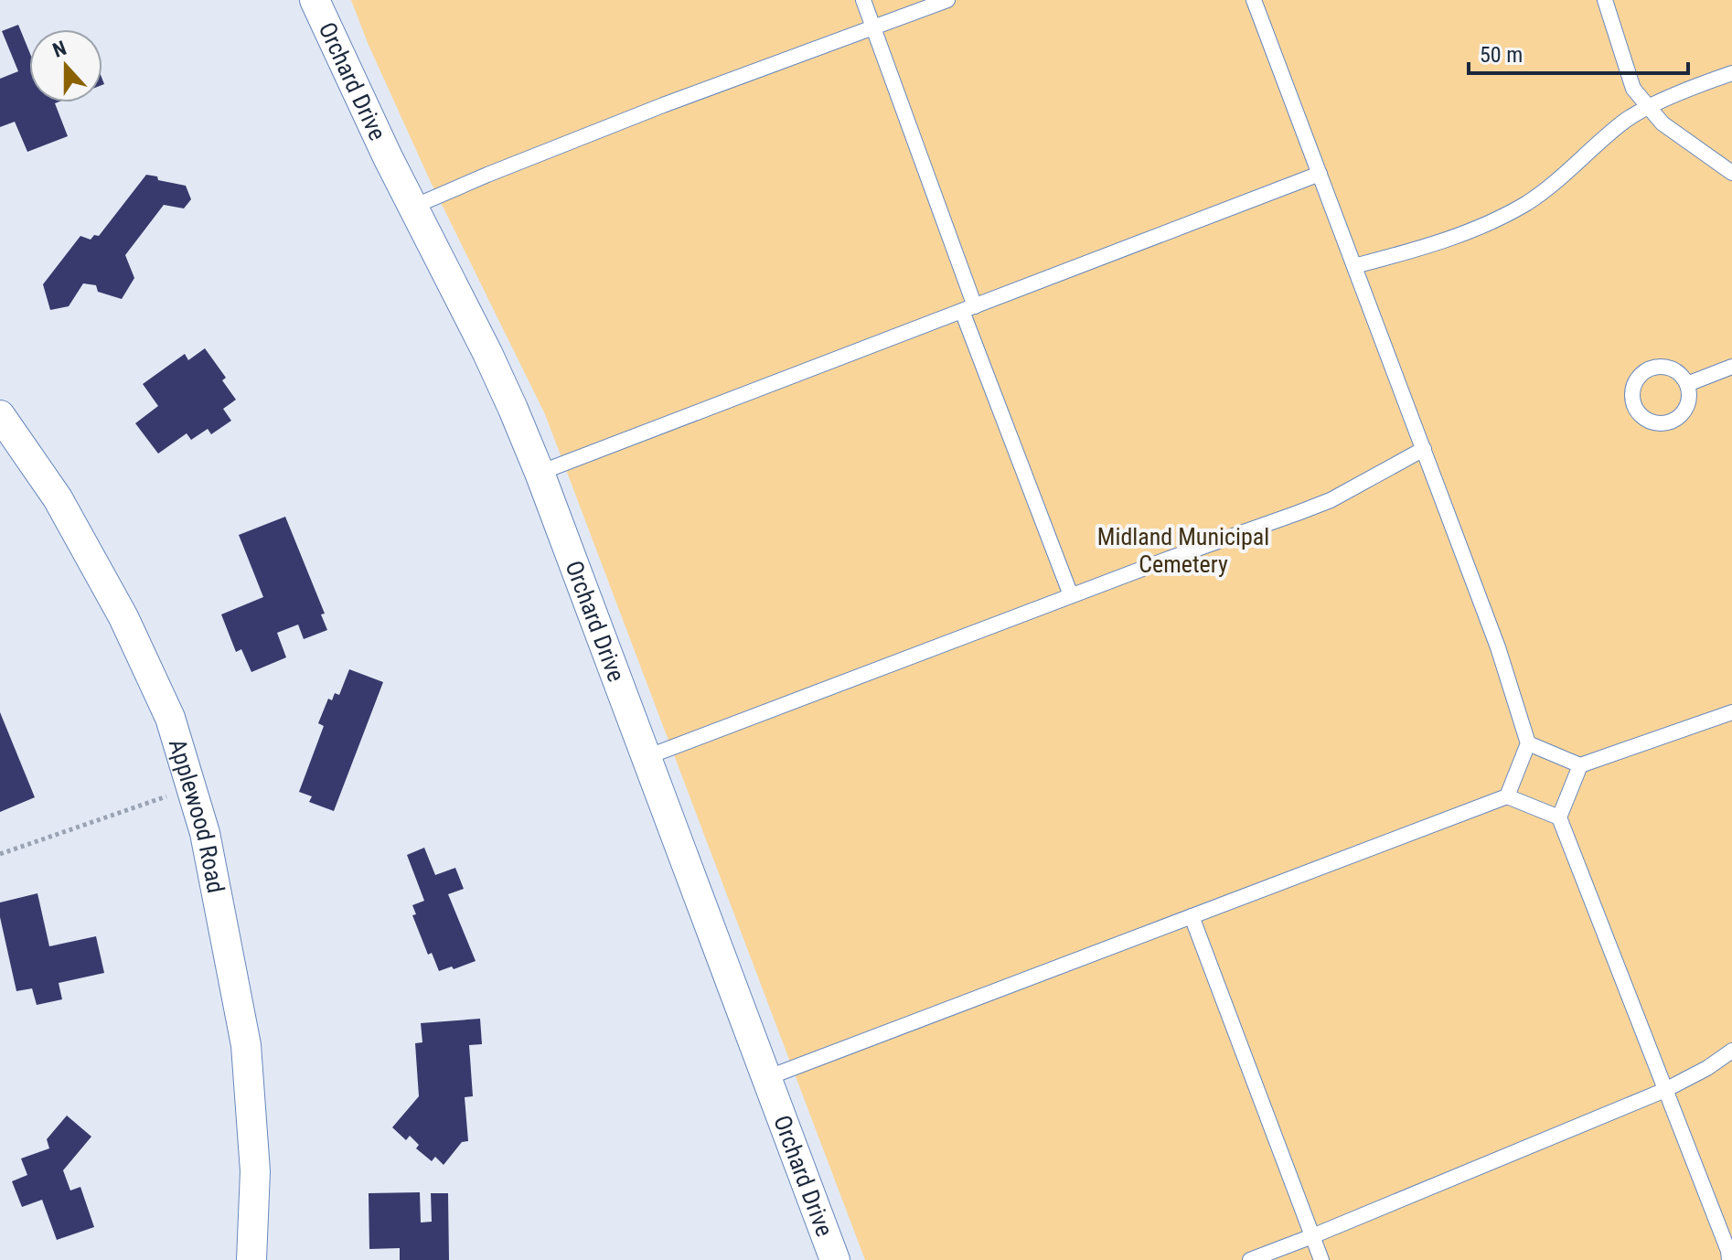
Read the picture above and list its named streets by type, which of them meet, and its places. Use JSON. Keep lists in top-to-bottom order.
{
  "streets": {
    "street": ["Orchard Drive", "Applewood Road"]
  },
  "parks": ["Midland Municipal Cemetery"],
  "scale_bar": "50 m",
  "north": "top"
}
